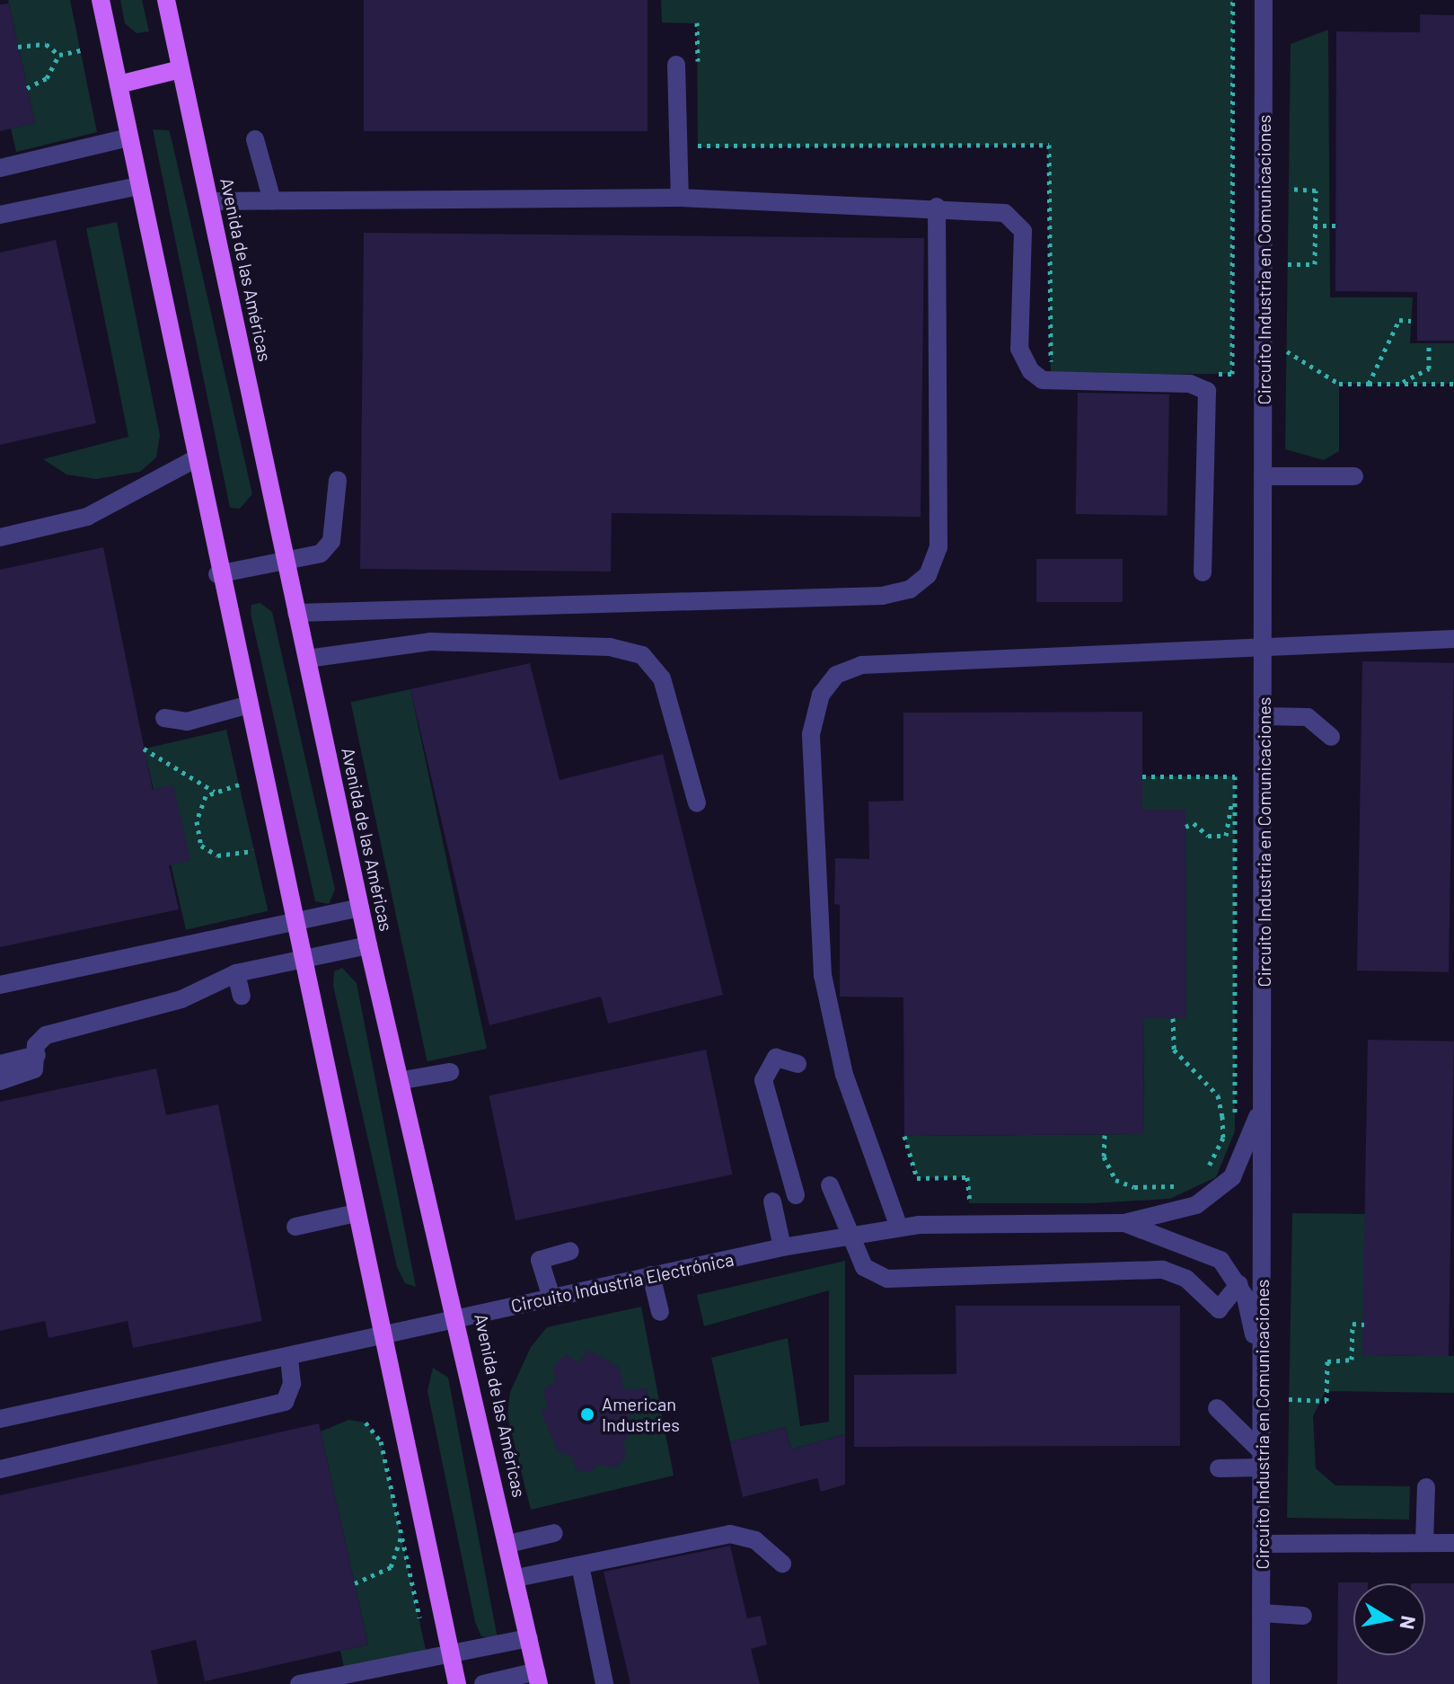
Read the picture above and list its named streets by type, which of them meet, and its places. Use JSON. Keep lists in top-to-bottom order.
{
  "streets": {
    "main road": ["Avenida de las Américas"],
    "street": ["Circuito Industria en Comunicaciones", "Circuito Industria Electrónica"]
  },
  "crossings": [
    ["Circuito Industria en Comunicaciones", "Circuito Industria Electrónica"],
    ["Avenida de las Américas", "Circuito Industria Electrónica"]
  ],
  "places": ["American Industries"],
  "north": "right"
}
